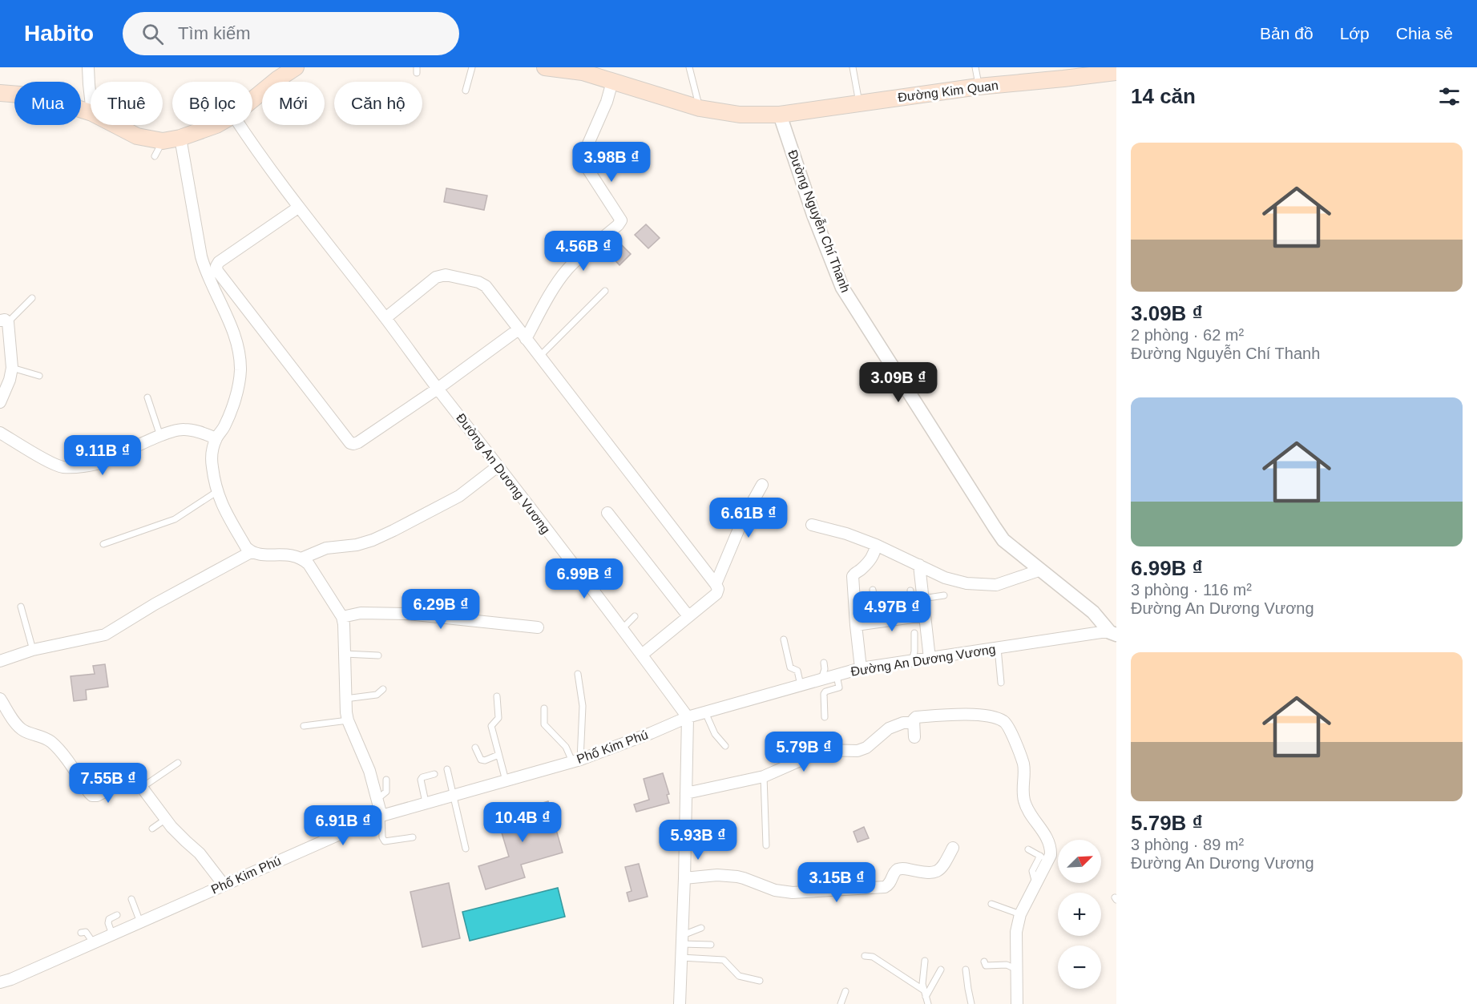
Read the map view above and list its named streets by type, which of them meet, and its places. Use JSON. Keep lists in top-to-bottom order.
{
  "streets": {
    "main road": ["Đường Kim Quan"],
    "street": ["Đường Nguyễn Chí Thanh", "Đường An Dương Vương", "Phố Kim Phú"]
  },
  "crossings": [
    ["Đường Kim Quan", "Đường Nguyễn Chí Thanh"],
    ["Đường Nguyễn Chí Thanh", "Đường An Dương Vương"],
    ["Đường An Dương Vương", "Phố Kim Phú"]
  ],
  "north": "top right",
  "page": {
    "header": "Habito",
    "search": "Tìm kiếm",
    "nav": ["Bản đồ", "Lớp", "Chia sẻ"],
    "heading": "14 căn",
    "chip": [
      "Mua",
      "Thuê",
      "Bộ lọc",
      "Mới",
      "Căn hộ"
    ],
    "list": [
      {
        "name": "3.09B ₫",
        "note": "2 phòng · 62 m² · Đường Nguyễn Chí Thanh"
      },
      {
        "name": "6.99B ₫",
        "note": "3 phòng · 116 m² · Đường An Dương Vương"
      },
      {
        "name": "5.79B ₫",
        "note": "3 phòng · 89 m² · Đường An Dương Vương"
      }
    ],
    "price": [
      "3.98B ₫",
      "4.56B ₫",
      "3.09B ₫",
      "9.11B ₫",
      "6.61B ₫",
      "6.99B ₫",
      "6.29B ₫",
      "4.97B ₫",
      "5.79B ₫",
      "7.55B ₫",
      "10.4B ₫",
      "6.91B ₫",
      "5.93B ₫",
      "3.15B ₫"
    ],
    "map_buttons": ["+", "−"]
  }
}
